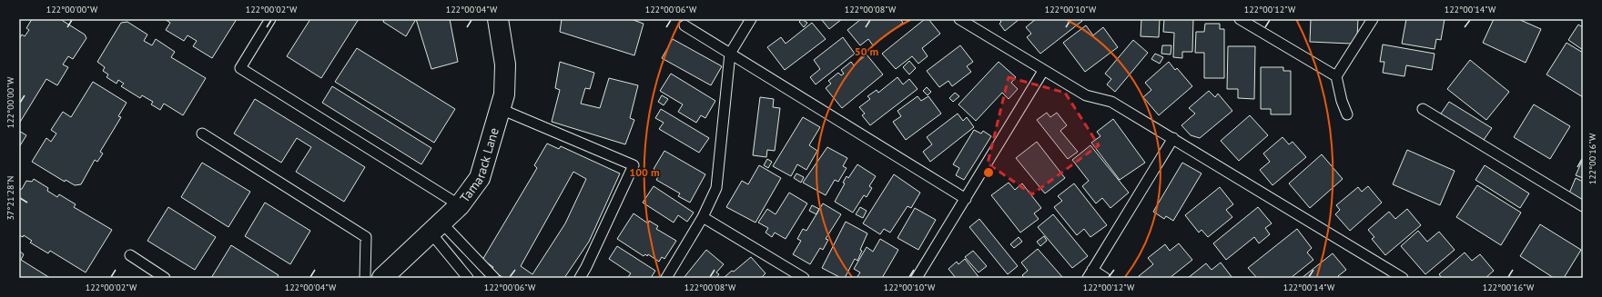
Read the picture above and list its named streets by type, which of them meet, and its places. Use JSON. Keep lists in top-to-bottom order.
{
  "streets": {
    "street": ["Tamarack Lane"]
  },
  "coordinates": [
    "122°00'00\"W",
    "122°00'02\"W",
    "122°00'04\"W",
    "122°00'06\"W",
    "122°00'08\"W",
    "122°00'10\"W",
    "122°00'12\"W",
    "122°00'14\"W",
    "122°00'16\"W",
    "37°21'28\"N"
  ],
  "rings": ["50 m", "100 m"]
}
